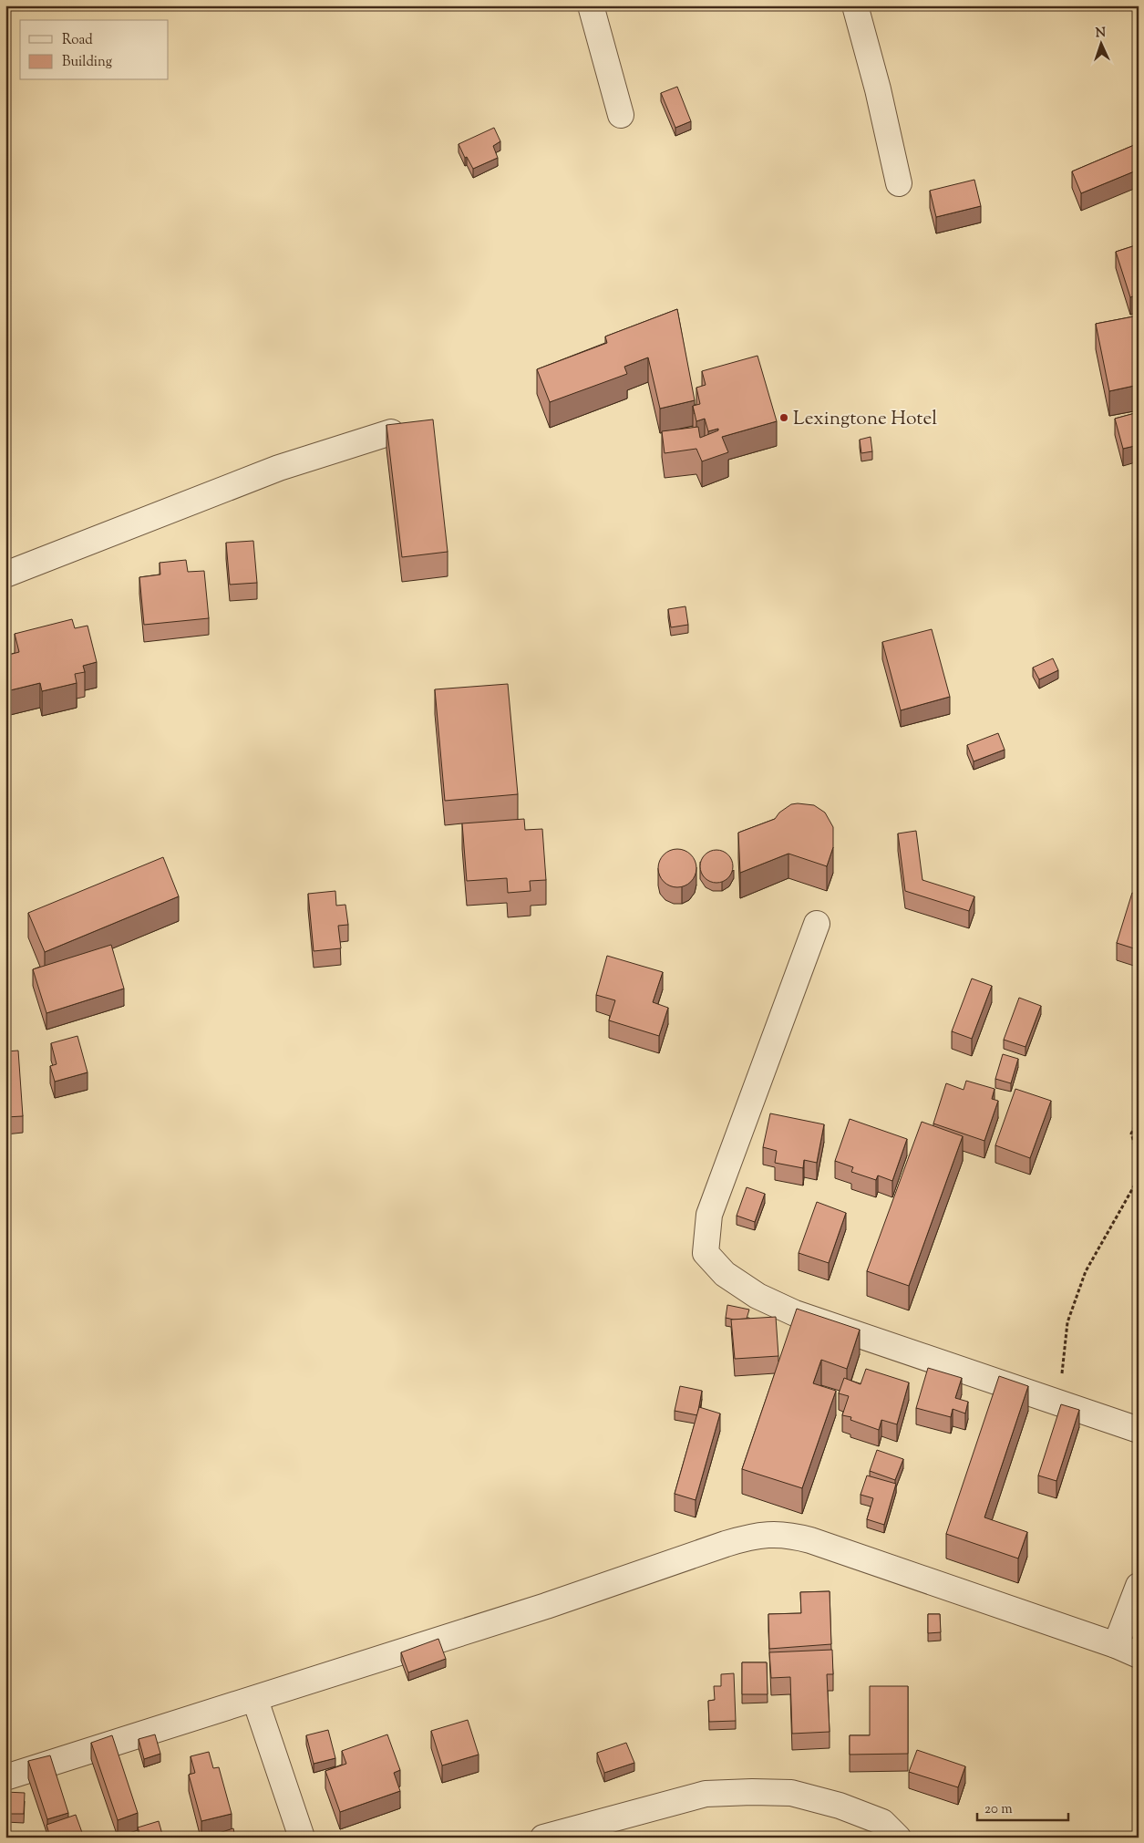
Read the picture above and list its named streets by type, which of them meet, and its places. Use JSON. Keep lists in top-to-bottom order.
{
  "places": ["Lexingtone Hotel"],
  "legend": ["Road", "Building"],
  "scale_bar": "20 m",
  "north": "top"
}
